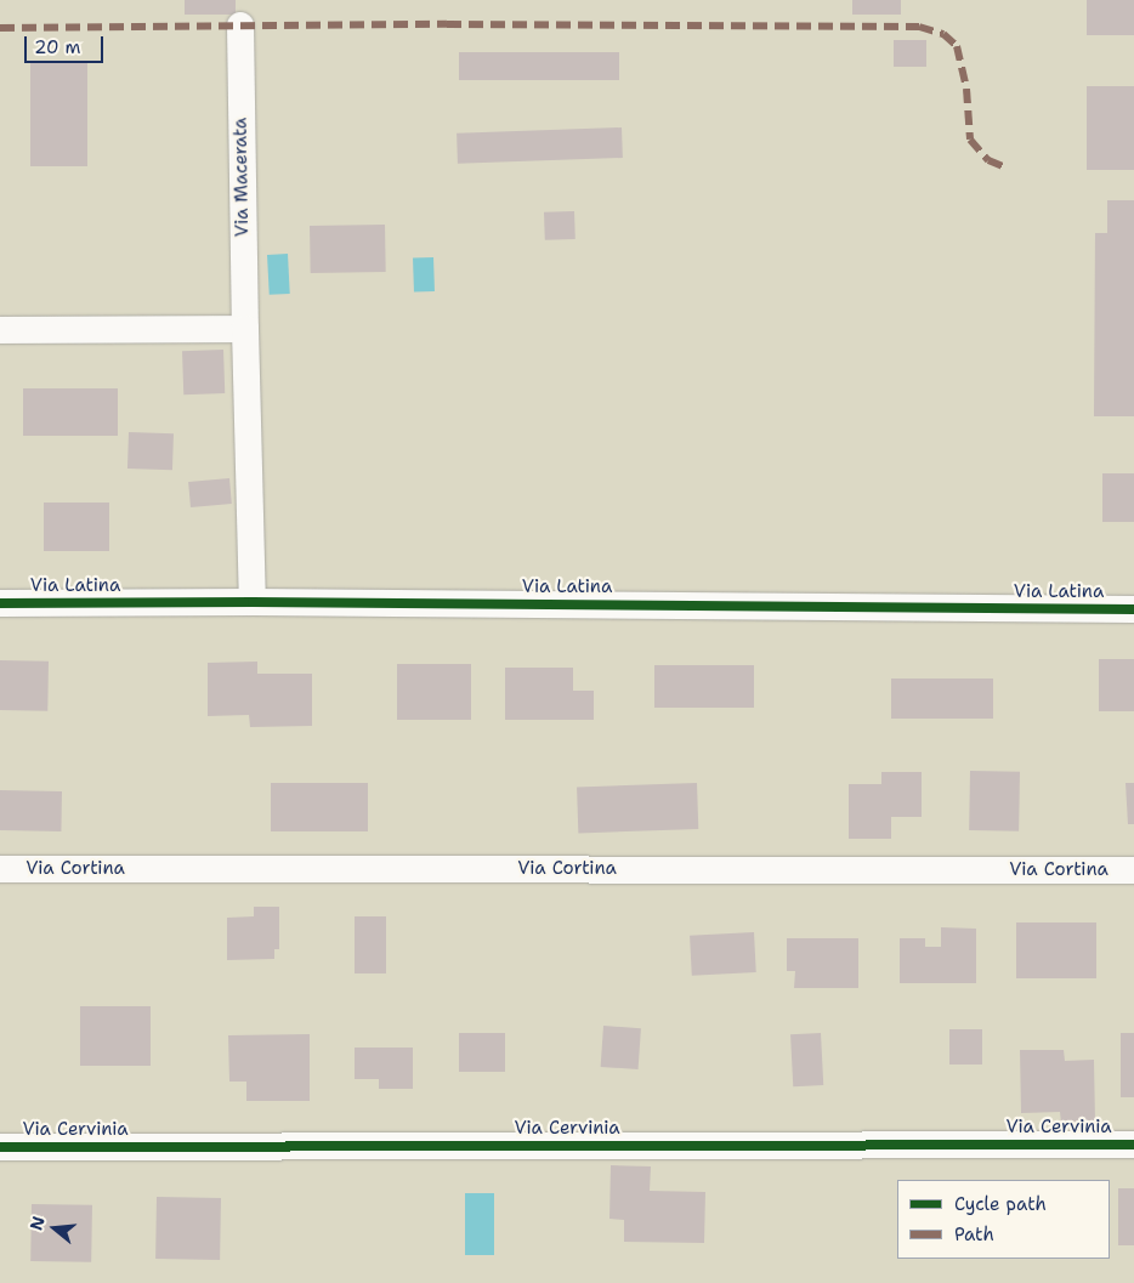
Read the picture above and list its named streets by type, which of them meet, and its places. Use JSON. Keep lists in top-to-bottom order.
{
  "streets": {
    "street": [
      "Via Macerata",
      "Via Latina",
      "Via Cortina",
      "Via Cervinia"
    ]
  },
  "crossings": [
    ["Via Macerata", "Via Latina"]
  ],
  "legend": ["Cycle path", "Path"],
  "scale_bar": "20 m",
  "north": "left"
}
